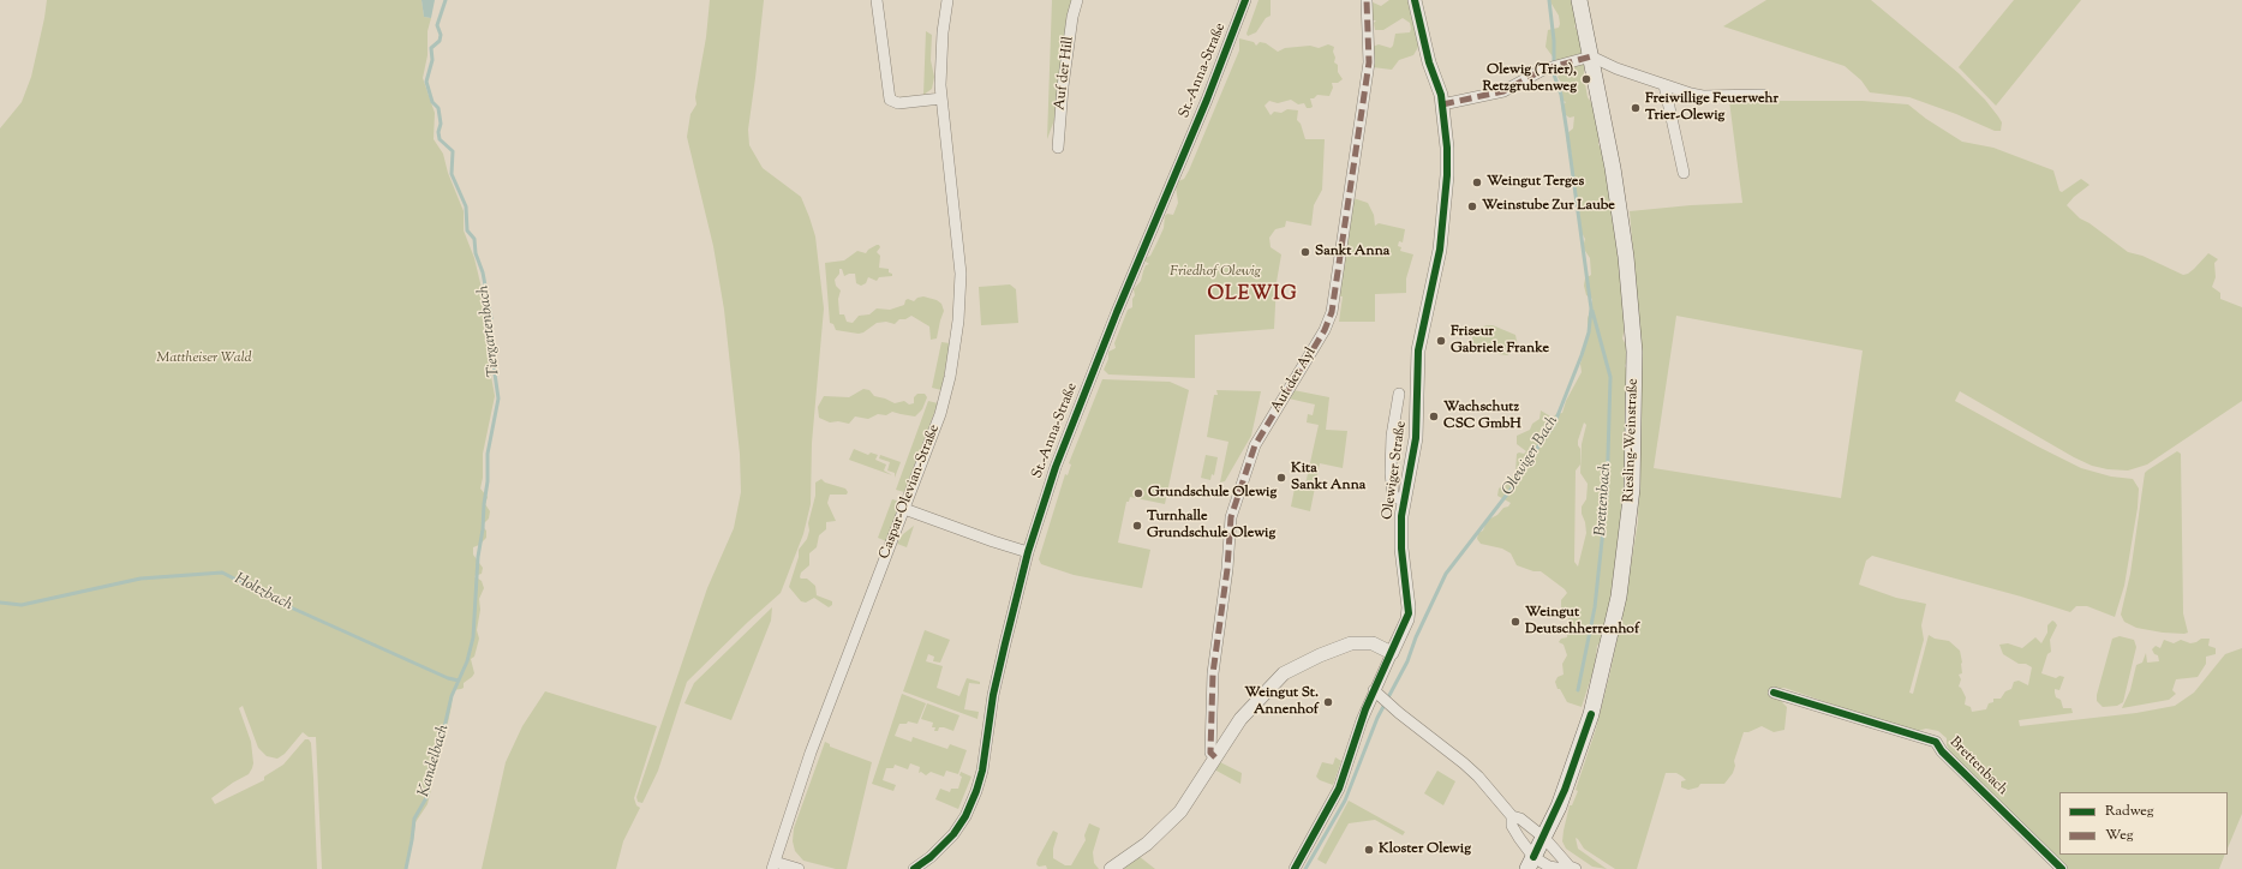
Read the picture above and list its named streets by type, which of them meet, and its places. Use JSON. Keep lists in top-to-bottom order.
{
  "streets": {
    "main road": ["Riesling-Weinstraße"],
    "street": [
      "St.-Anna-Straße",
      "Auf der Hill",
      "Auf der Ayl",
      "Olewiger Straße",
      "Caspar-Olevian-Straße",
      "Brettenbach"
    ]
  },
  "districts": ["OLEWIG"],
  "water": [
    "Tiergartenbach",
    "Olewiger Bach",
    "Brettenbach",
    "Holtzbach",
    "Kandelbach"
  ],
  "parks": ["Friedhof Olewig", "Mattheiser Wald"],
  "places": [
    "Olewig (Trier), Retzgrubenweg",
    "Freiwillige Feuerwehr Trier-Olewig",
    "Weingut Terges",
    "Weinstube Zur Laube",
    "Sankt Anna",
    "Friseur Gabriele Franke",
    "Wachschutz CSC GmbH",
    "Kita Sankt Anna",
    "Grundschule Olewig",
    "Turnhalle Grundschule Olewig",
    "Weingut Deutschherrenhof",
    "Weingut St. Annenhof",
    "Kloster Olewig"
  ],
  "legend": ["Radweg", "Weg"]
}
